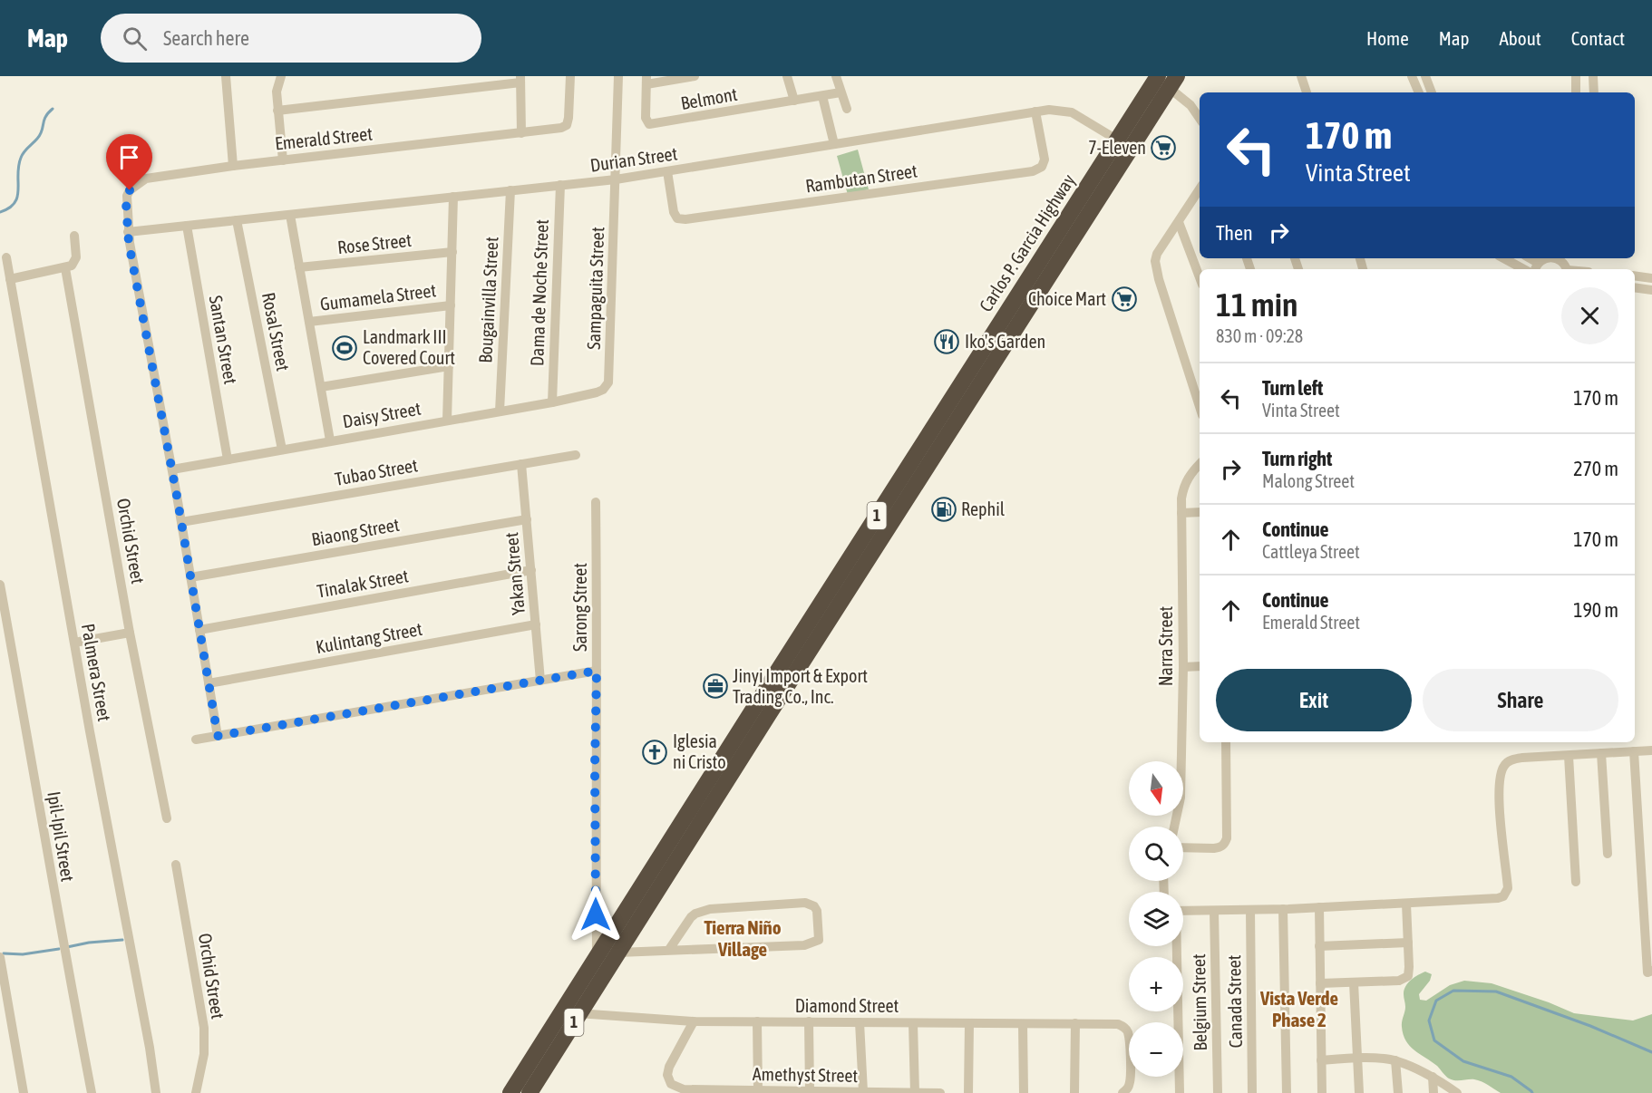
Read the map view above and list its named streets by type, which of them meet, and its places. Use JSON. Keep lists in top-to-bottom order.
{
  "streets": {
    "highway": ["Carlos P. Garcia Highway", "1"],
    "street": [
      "Belmont",
      "Emerald Street",
      "Durian Street",
      "Rambutan Street",
      "Rose Street",
      "Sampaguita Street",
      "Dama de Noche Street",
      "Gumamela Street",
      "Bougainvilla Street",
      "Rosal Street",
      "Santan Street",
      "Daisy Street",
      "Tubao Street",
      "Biaong Street",
      "Orchid Street",
      "Yakan Street",
      "Tinalak Street",
      "Sarong Street",
      "Kulintang Street",
      "Narra Street",
      "Palmera Street",
      "Ipil-Ipil Street",
      "Canada Street",
      "Belgium Street",
      "Diamond Street",
      "Amethyst Street"
    ]
  },
  "crossings": [
    ["Emerald Street", "Durian Street"],
    ["Emerald Street", "Daisy Street"],
    ["Emerald Street", "Tubao Street"],
    ["Emerald Street", "Biaong Street"],
    ["Emerald Street", "Tinalak Street"],
    ["Emerald Street", "Kulintang Street"],
    ["Durian Street", "Rambutan Street"],
    ["Durian Street", "Carlos P. Garcia Highway"],
    ["Durian Street", "Sampaguita Street"],
    ["Durian Street", "Dama de Noche Street"],
    ["Durian Street", "Bougainvilla Street"],
    ["Durian Street", "Rosal Street"],
    ["Durian Street", "Santan Street"],
    ["Carlos P. Garcia Highway", "Sarong Street"],
    ["Carlos P. Garcia Highway", "Diamond Street"],
    ["Sampaguita Street", "Daisy Street"],
    ["Dama de Noche Street", "Daisy Street"],
    ["Bougainvilla Street", "Daisy Street"],
    ["Rosal Street", "Daisy Street"],
    ["Santan Street", "Daisy Street"],
    ["Tubao Street", "Yakan Street"],
    ["Biaong Street", "Yakan Street"],
    ["Yakan Street", "Tinalak Street"],
    ["Yakan Street", "Kulintang Street"],
    ["Diamond Street", "Amethyst Street"]
  ],
  "districts": ["Tierra Niño Village", "Vista Verde Phase 2"],
  "places": {
    "supermarket": ["7-Eleven", "Choice Mart"],
    "restaurant": ["Iko's Garden"],
    "sports": ["Landmark III Covered Court"],
    "fuel station": ["Rephil"],
    "office": ["Jinyi Import & Export Trading Co., Inc."],
    "church": ["Iglesia ni Cristo"]
  },
  "north": "bottom",
  "page": {
    "header": "Map",
    "search": "Search here",
    "nav": [
      "Home",
      "Map",
      "About",
      "Contact"
    ],
    "turn": ["170 m", "Vinta Street"],
    "then": "Then",
    "heading": ["11 min", "830 m · 09:28"],
    "list": [
      {
        "name": "Turn left",
        "note": "Vinta Street",
        "value": "170 m"
      },
      {
        "name": "Turn right",
        "note": "Malong Street",
        "value": "270 m"
      },
      {
        "name": "Continue",
        "note": "Cattleya Street",
        "value": "170 m"
      },
      {
        "name": "Continue",
        "note": "Emerald Street",
        "value": "190 m"
      }
    ],
    "buttons": ["Exit", "Share"],
    "map_buttons": ["+", "−"]
  }
}
